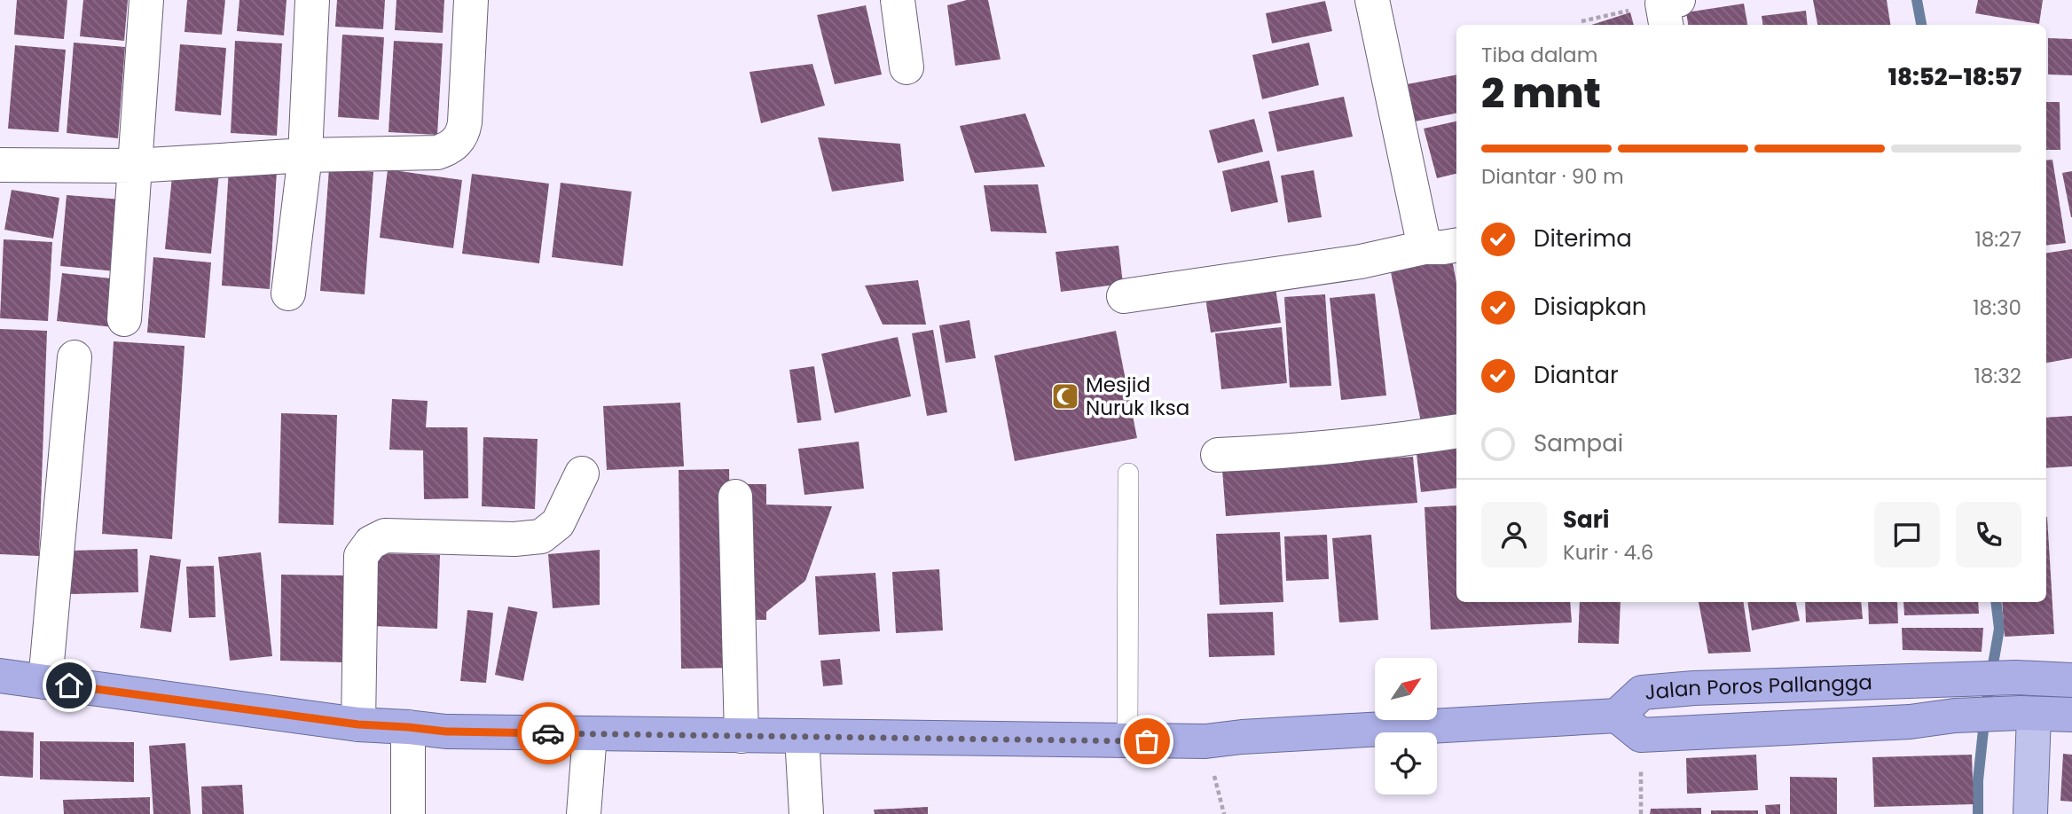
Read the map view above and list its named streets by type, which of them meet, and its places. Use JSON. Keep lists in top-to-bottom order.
{
  "streets": {
    "highway": ["Jalan Poros Pallangga"]
  },
  "places": {
    "mosque": ["Mesjid Nuruk Iksa"]
  },
  "north": "top right",
  "page": {
    "heading": ["2 mnt", "Tiba dalam", "18:52–18:57"],
    "panel": ["Sari", "Kurir · 4.6"],
    "bar": "Diantar · 90 m",
    "list": [
      ["Diterima", "18:27"],
      ["Disiapkan", "18:30"],
      ["Diantar", "18:32"],
      "Sampai"
    ]
  }
}
